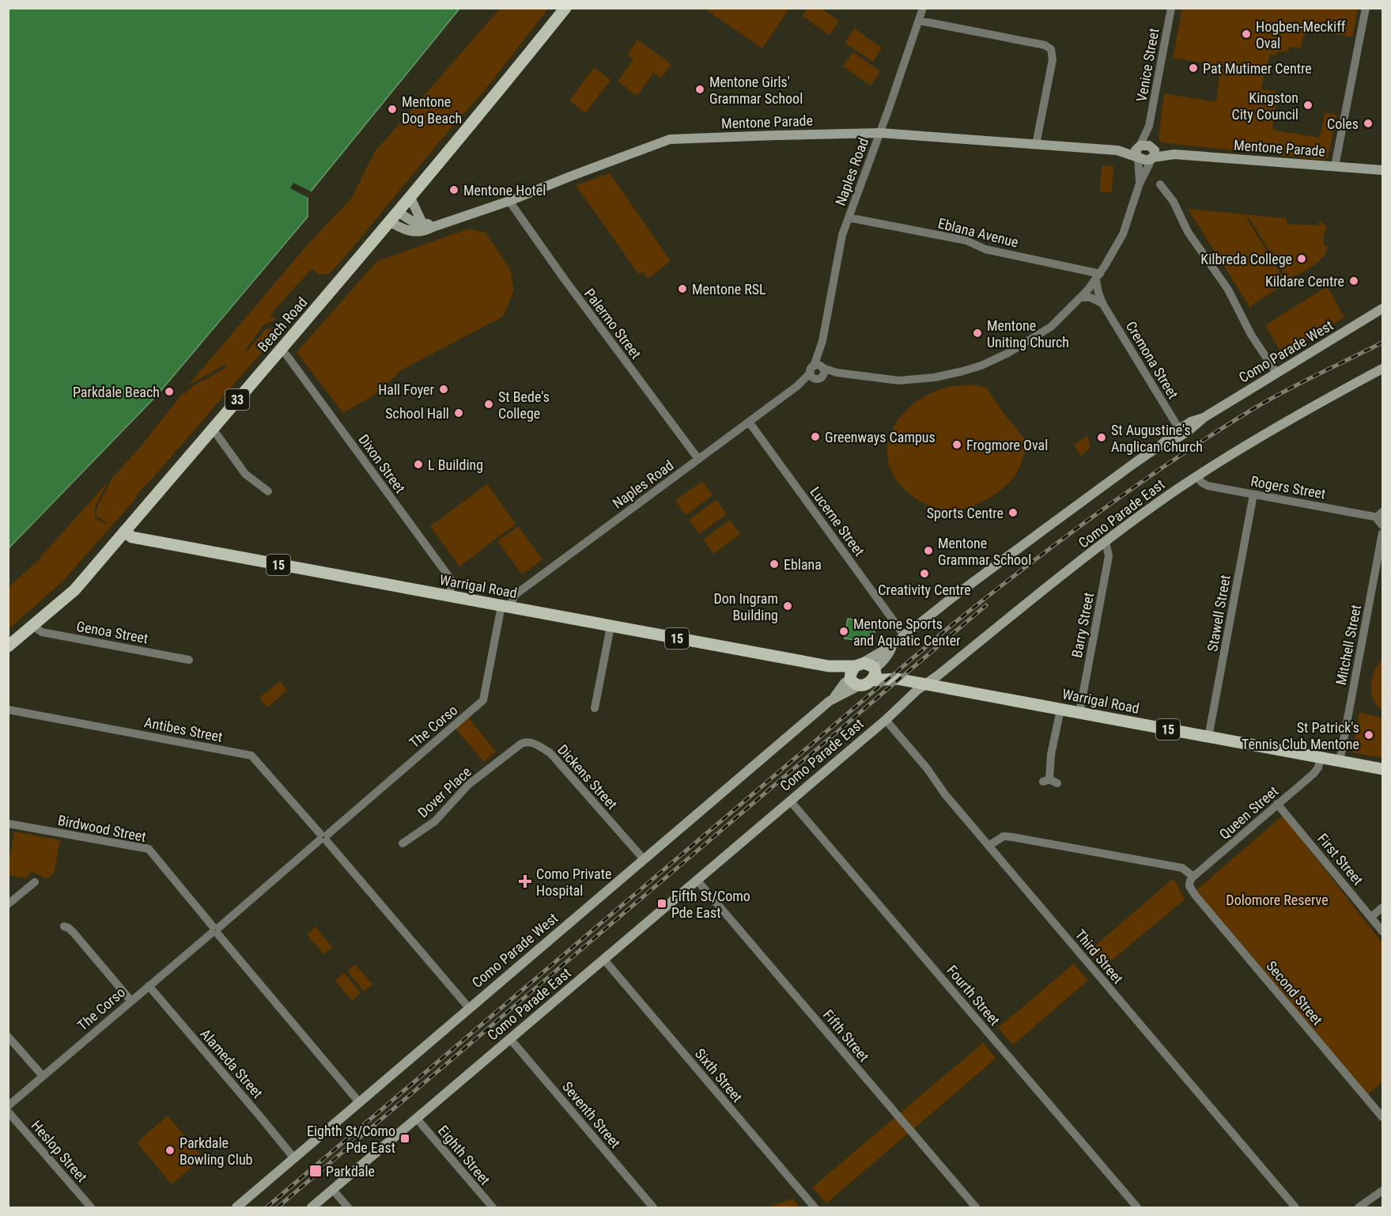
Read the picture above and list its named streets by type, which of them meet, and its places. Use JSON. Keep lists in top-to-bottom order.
{
  "streets": {
    "main road": [
      "Beach Road",
      "33",
      "15",
      "Warrigal Road"
    ],
    "street": [
      "Venice Street",
      "Mentone Parade",
      "Naples Road",
      "Eblana Avenue",
      "Palermo Street",
      "Como Parade West",
      "Cremona Street",
      "Dixon Street",
      "Rogers Street",
      "Como Parade East",
      "Lucerne Street",
      "Stawell Street",
      "Barry Street",
      "Genoa Street",
      "Mitchell Street",
      "The Corso",
      "Antibes Street",
      "Dickens Street",
      "Dover Place",
      "Queen Street",
      "Birdwood Street",
      "First Street",
      "Third Street",
      "Second Street",
      "Fourth Street",
      "Fifth Street",
      "Alameda Street",
      "Sixth Street",
      "Seventh Street",
      "Heslop Street",
      "Eighth Street"
    ]
  },
  "crossings": [
    ["Venice Street", "Mentone Parade"],
    ["Venice Street", "Naples Road"],
    ["Venice Street", "Eblana Avenue"],
    ["Venice Street", "Cremona Street"],
    ["Mentone Parade", "Naples Road"],
    ["Mentone Parade", "Palermo Street"],
    ["Mentone Parade", "Beach Road"],
    ["Naples Road", "Eblana Avenue"],
    ["Naples Road", "Palermo Street"],
    ["Naples Road", "Lucerne Street"],
    ["Naples Road", "Warrigal Road"],
    ["Naples Road", "The Corso"],
    ["Eblana Avenue", "Cremona Street"],
    ["Beach Road", "Dixon Street"],
    ["Beach Road", "Warrigal Road"],
    ["Beach Road", "Genoa Street"],
    ["Como Parade West", "Cremona Street"],
    ["Como Parade West", "Lucerne Street"],
    ["Como Parade West", "15"],
    ["Como Parade West", "Warrigal Road"],
    ["Como Parade West", "Antibes Street"],
    ["Como Parade West", "Dickens Street"],
    ["Como Parade West", "Birdwood Street"],
    ["Como Parade West", "Alameda Street"],
    ["Dixon Street", "Warrigal Road"],
    ["Rogers Street", "Como Parade East"],
    ["Rogers Street", "Stawell Street"],
    ["Como Parade East", "Warrigal Road"],
    ["Como Parade East", "Barry Street"],
    ["Como Parade East", "Third Street"],
    ["Como Parade East", "Fourth Street"],
    ["Como Parade East", "Fifth Street"],
    ["Como Parade East", "Sixth Street"],
    ["Como Parade East", "Seventh Street"],
    ["Como Parade East", "Eighth Street"],
    ["15", "Warrigal Road"],
    ["Warrigal Road", "Stawell Street"],
    ["Warrigal Road", "Barry Street"],
    ["Warrigal Road", "Mitchell Street"],
    ["Warrigal Road", "The Corso"],
    ["Warrigal Road", "Queen Street"],
    ["The Corso", "Antibes Street"],
    ["The Corso", "Birdwood Street"],
    ["The Corso", "Alameda Street"],
    ["Dickens Street", "Dover Place"],
    ["Queen Street", "First Street"],
    ["Queen Street", "Second Street"]
  ],
  "parks": ["Dolomore Reserve"],
  "places": {
    "other": [
      "Hogben-Meckiff Oval",
      "Pat Mutimer Centre",
      "Mentone Girls' Grammar School",
      "Kingston City Council",
      "Mentone Dog Beach",
      "Coles",
      "Mentone Hotel",
      "Kilbreda College",
      "Kildare Centre",
      "Mentone RSL",
      "Mentone Uniting Church",
      "Hall Foyer",
      "Parkdale Beach",
      "St Bede's College",
      "School Hall",
      "Greenways Campus",
      "St Augustine's Anglican Church",
      "Frogmore Oval",
      "L Building",
      "Sports Centre",
      "Mentone Grammar School",
      "Eblana",
      "Creativity Centre",
      "Don Ingram Building",
      "Mentone Sports and Aquatic Center",
      "St Patrick's Tennis Club Mentone",
      "Parkdale Bowling Club"
    ],
    "health": ["Como Private Hospital"],
    "transit": ["Fifth St/Como Pde East", "Eighth St/Como Pde East", "Parkdale"]
  }
}
